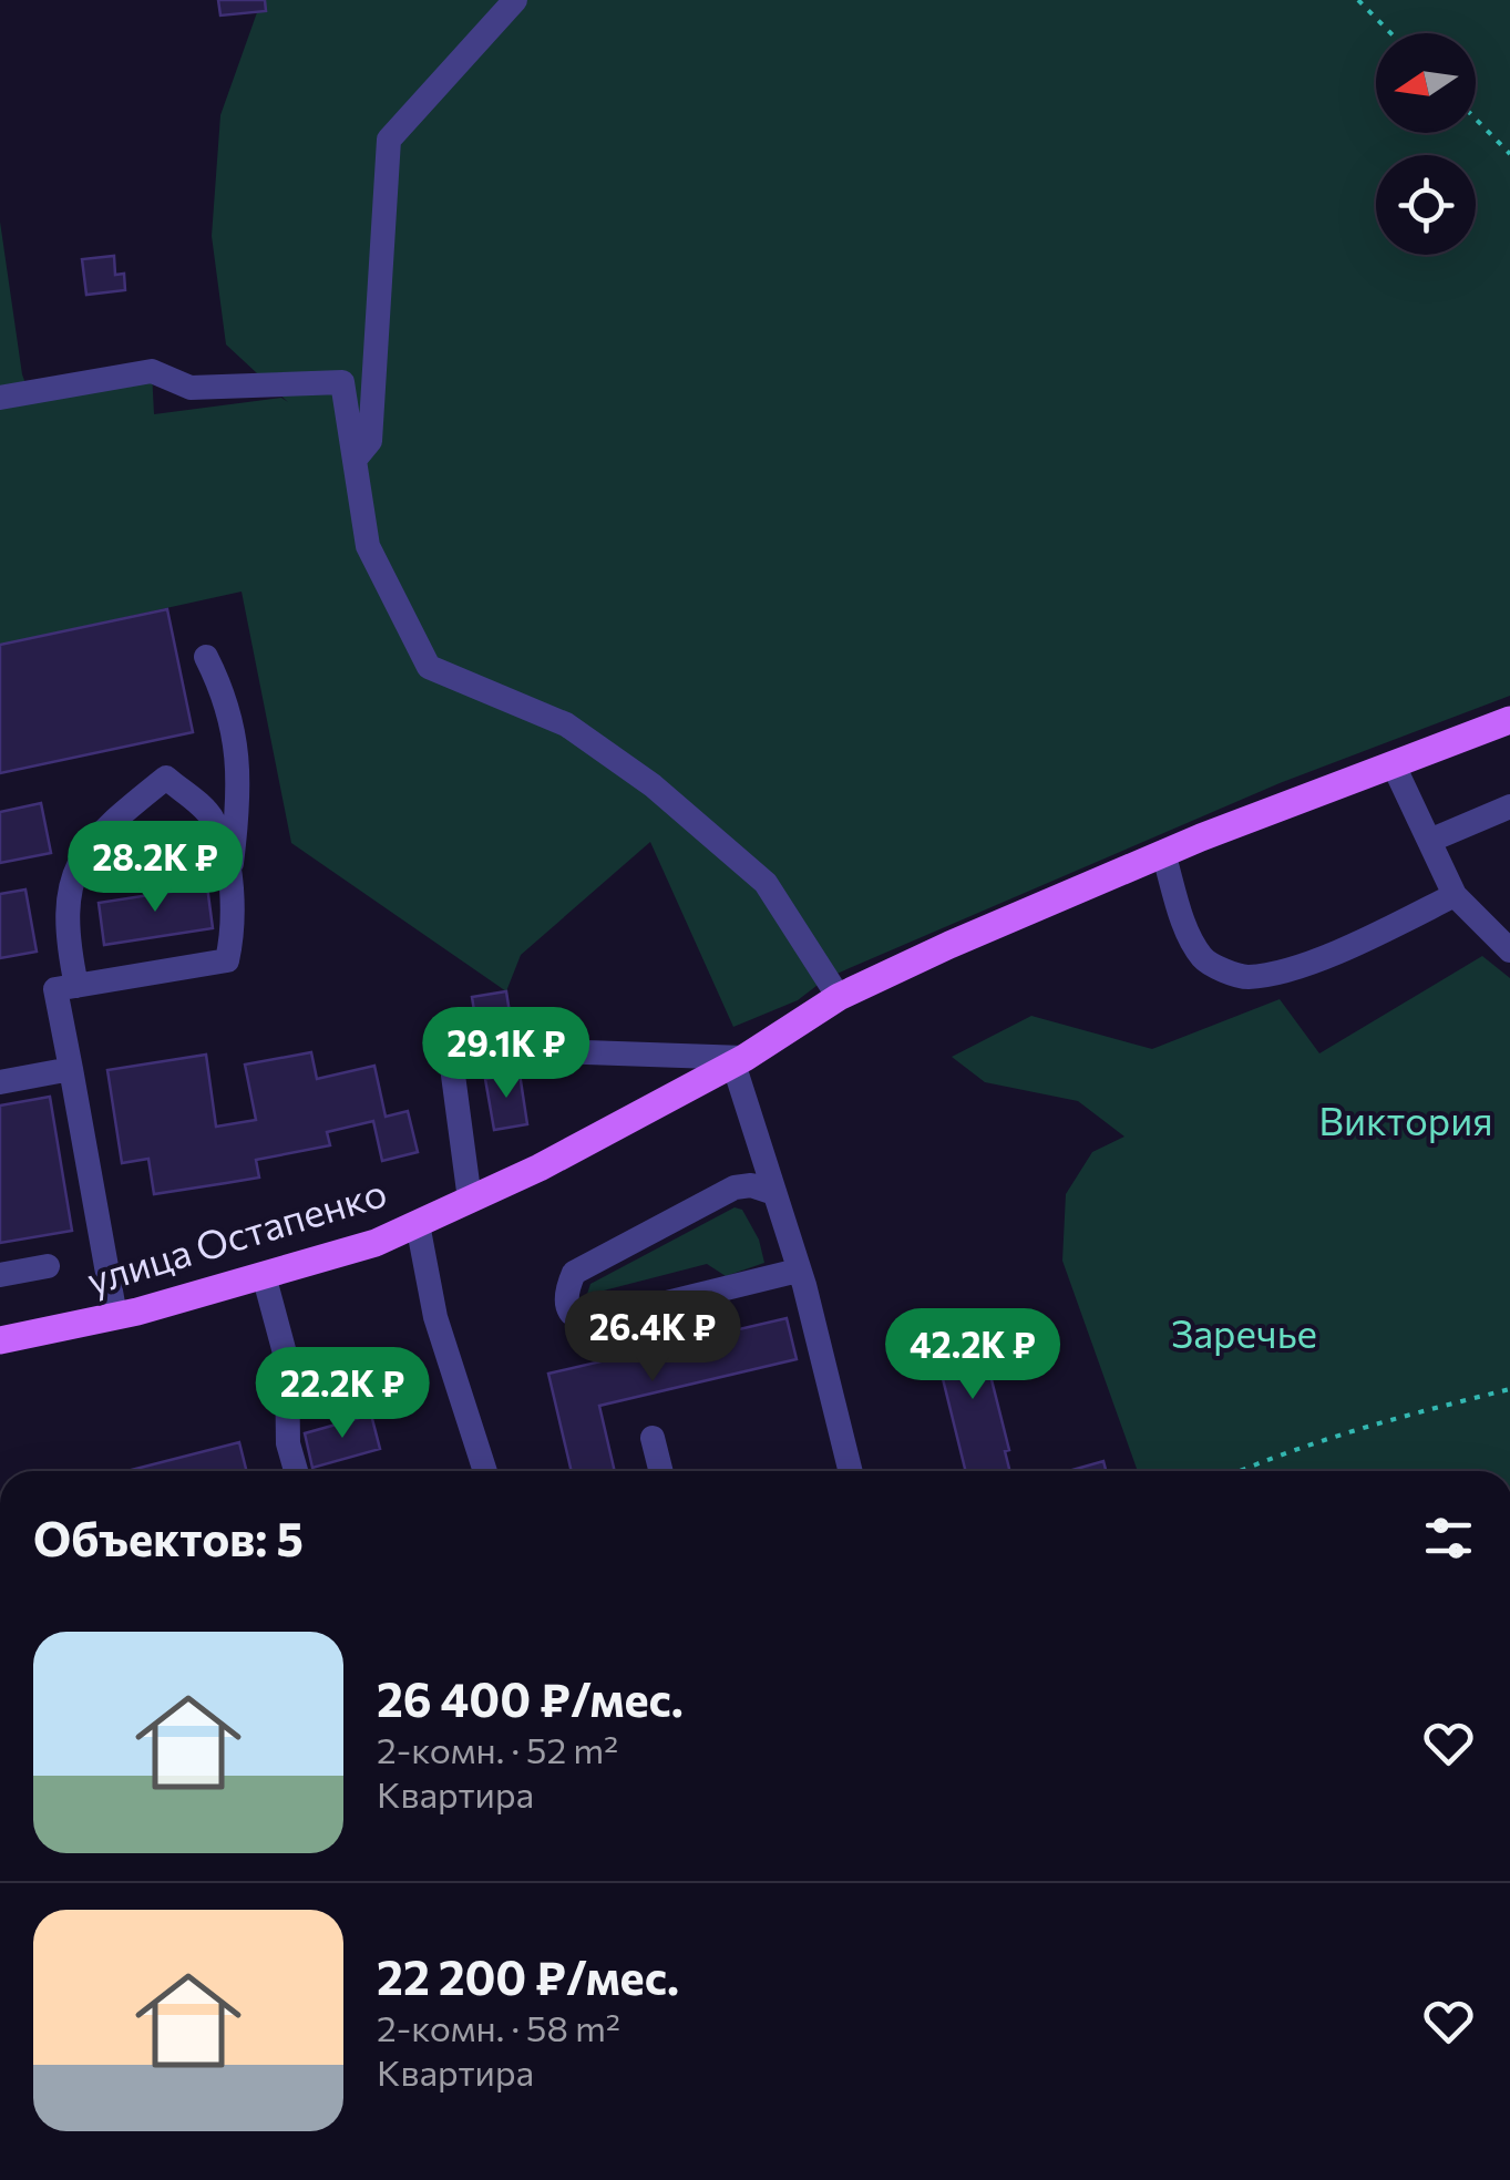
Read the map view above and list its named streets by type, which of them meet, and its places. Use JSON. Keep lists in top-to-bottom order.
{
  "streets": {
    "main road": ["улица Остапенко"]
  },
  "parks": ["Виктория", "Заречье"],
  "north": "left",
  "page": {
    "price": [
      "28.2K ₽",
      "29.1K ₽",
      "26.4K ₽",
      "42.2K ₽",
      "22.2K ₽"
    ],
    "heading": "Объектов: 5",
    "list": [
      {
        "name": "26 400 ₽/мес.",
        "note": "2-комн. · 52 m² · Квартира"
      },
      {
        "name": "22 200 ₽/мес.",
        "note": "2-комн. · 58 m² · Квартира"
      }
    ]
  }
}
